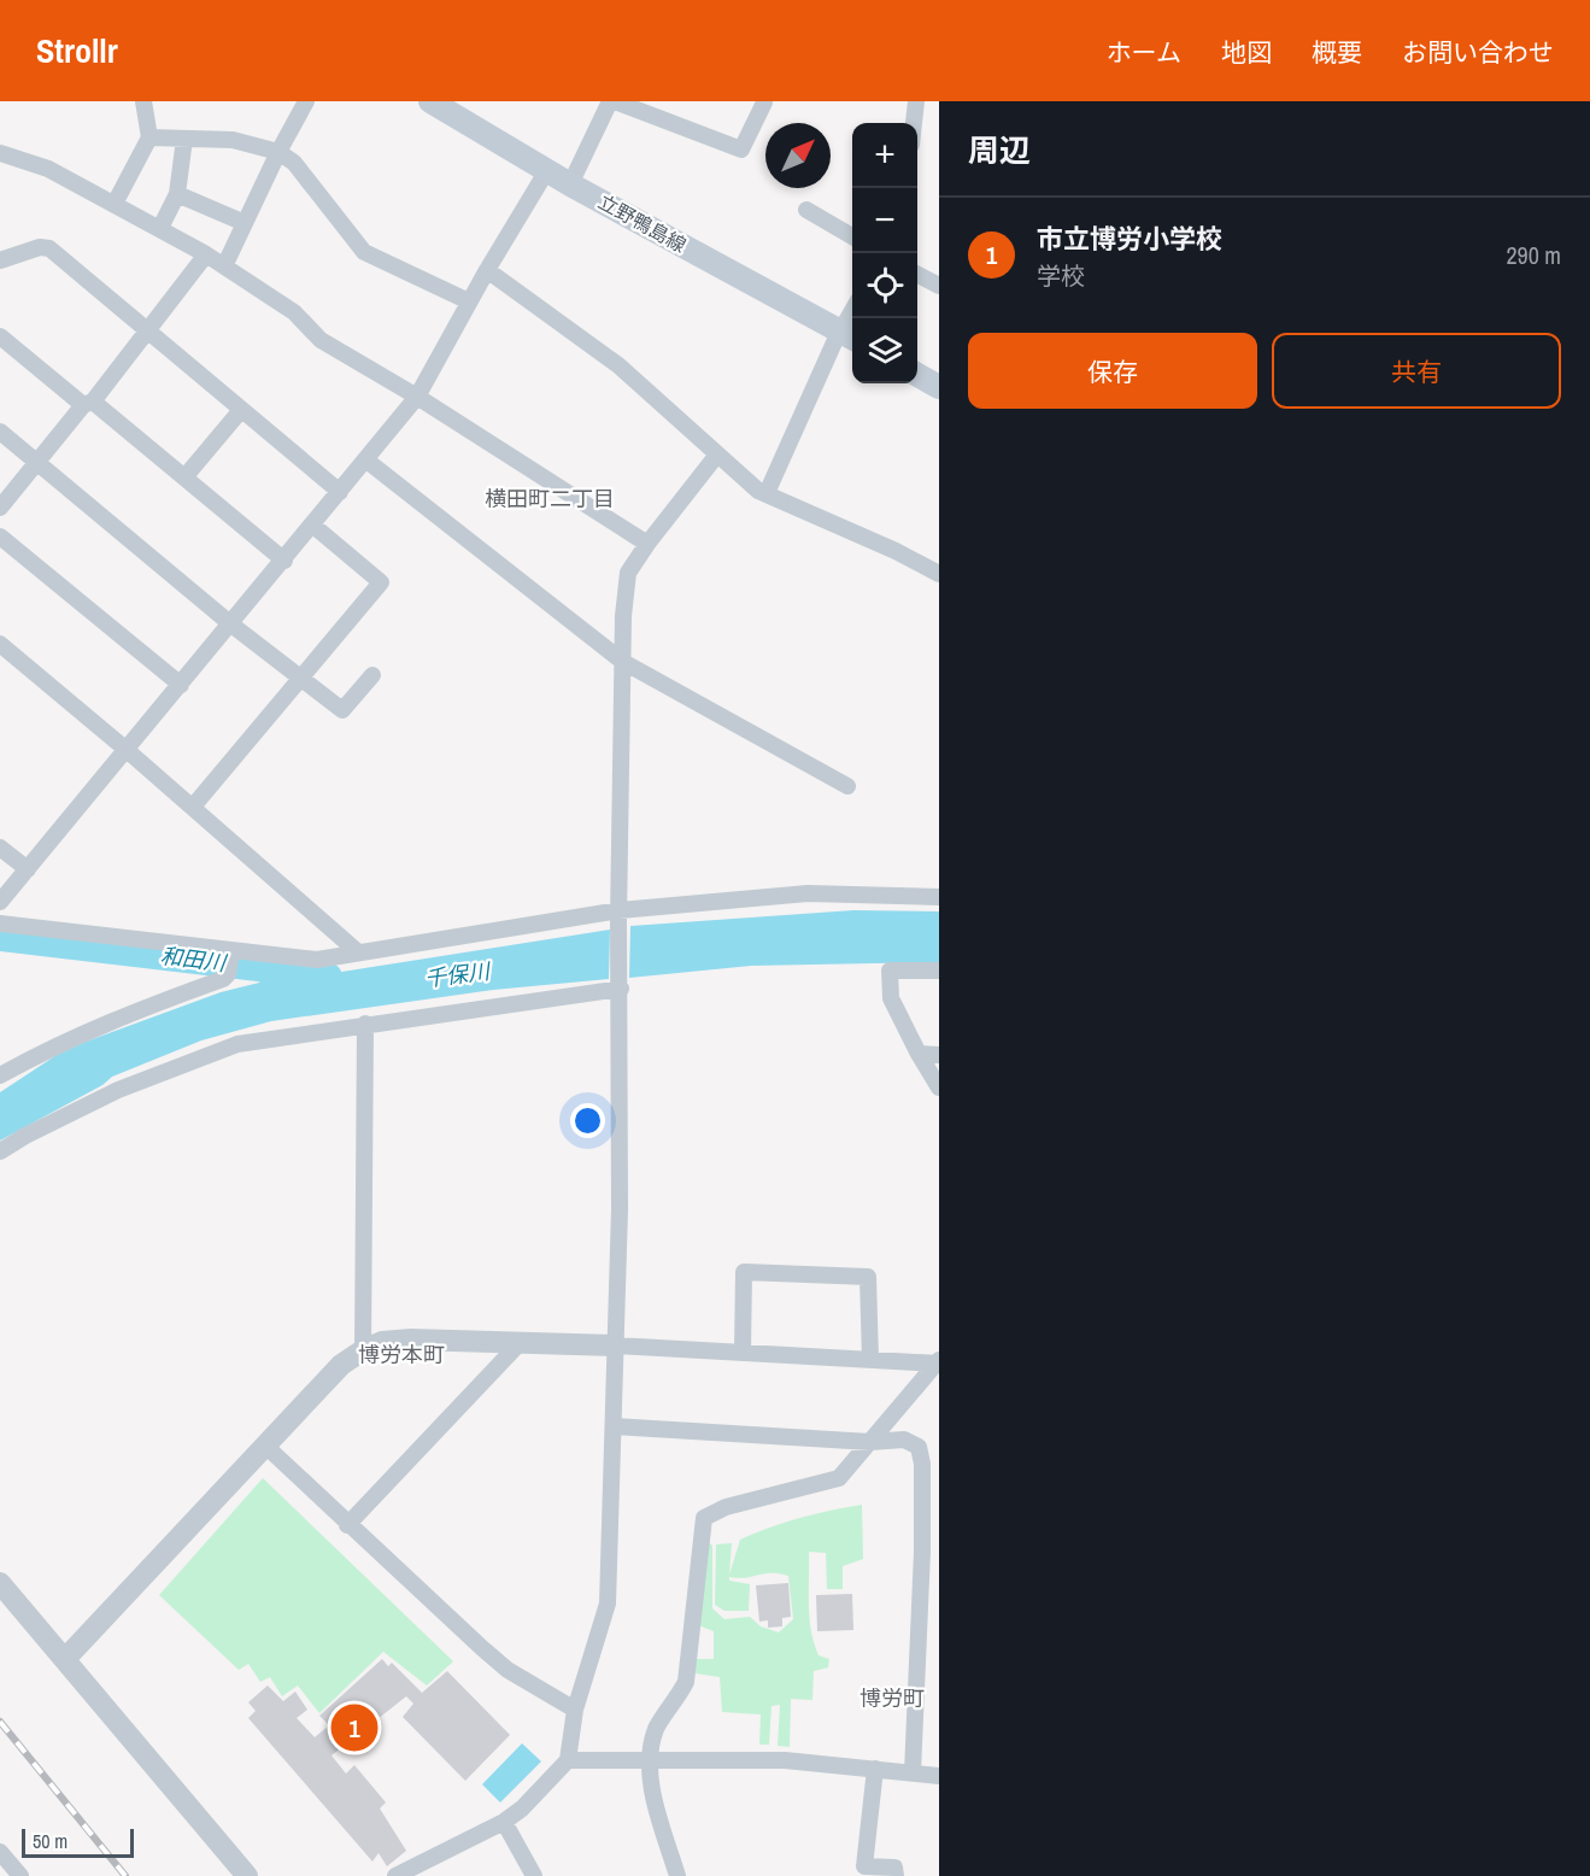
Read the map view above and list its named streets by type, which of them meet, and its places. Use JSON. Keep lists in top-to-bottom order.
{
  "streets": {
    "main road": ["立野鴨島線"]
  },
  "districts": ["横田町二丁目", "博労本町", "博労町"],
  "water": ["和田川", "千保川"],
  "scale_bar": "50 m",
  "north": "top right",
  "page": {
    "header": "Strollr",
    "nav": [
      "ホーム",
      "地図",
      "概要",
      "お問い合わせ"
    ],
    "heading": "周辺",
    "map_buttons": ["+", "−"],
    "list": [
      {
        "mark": "1",
        "name": "市立博労小学校",
        "note": "学校",
        "value": "290 m"
      }
    ],
    "buttons": ["保存", "共有"],
    "pins": "1",
    "scale": "50 m"
  }
}
